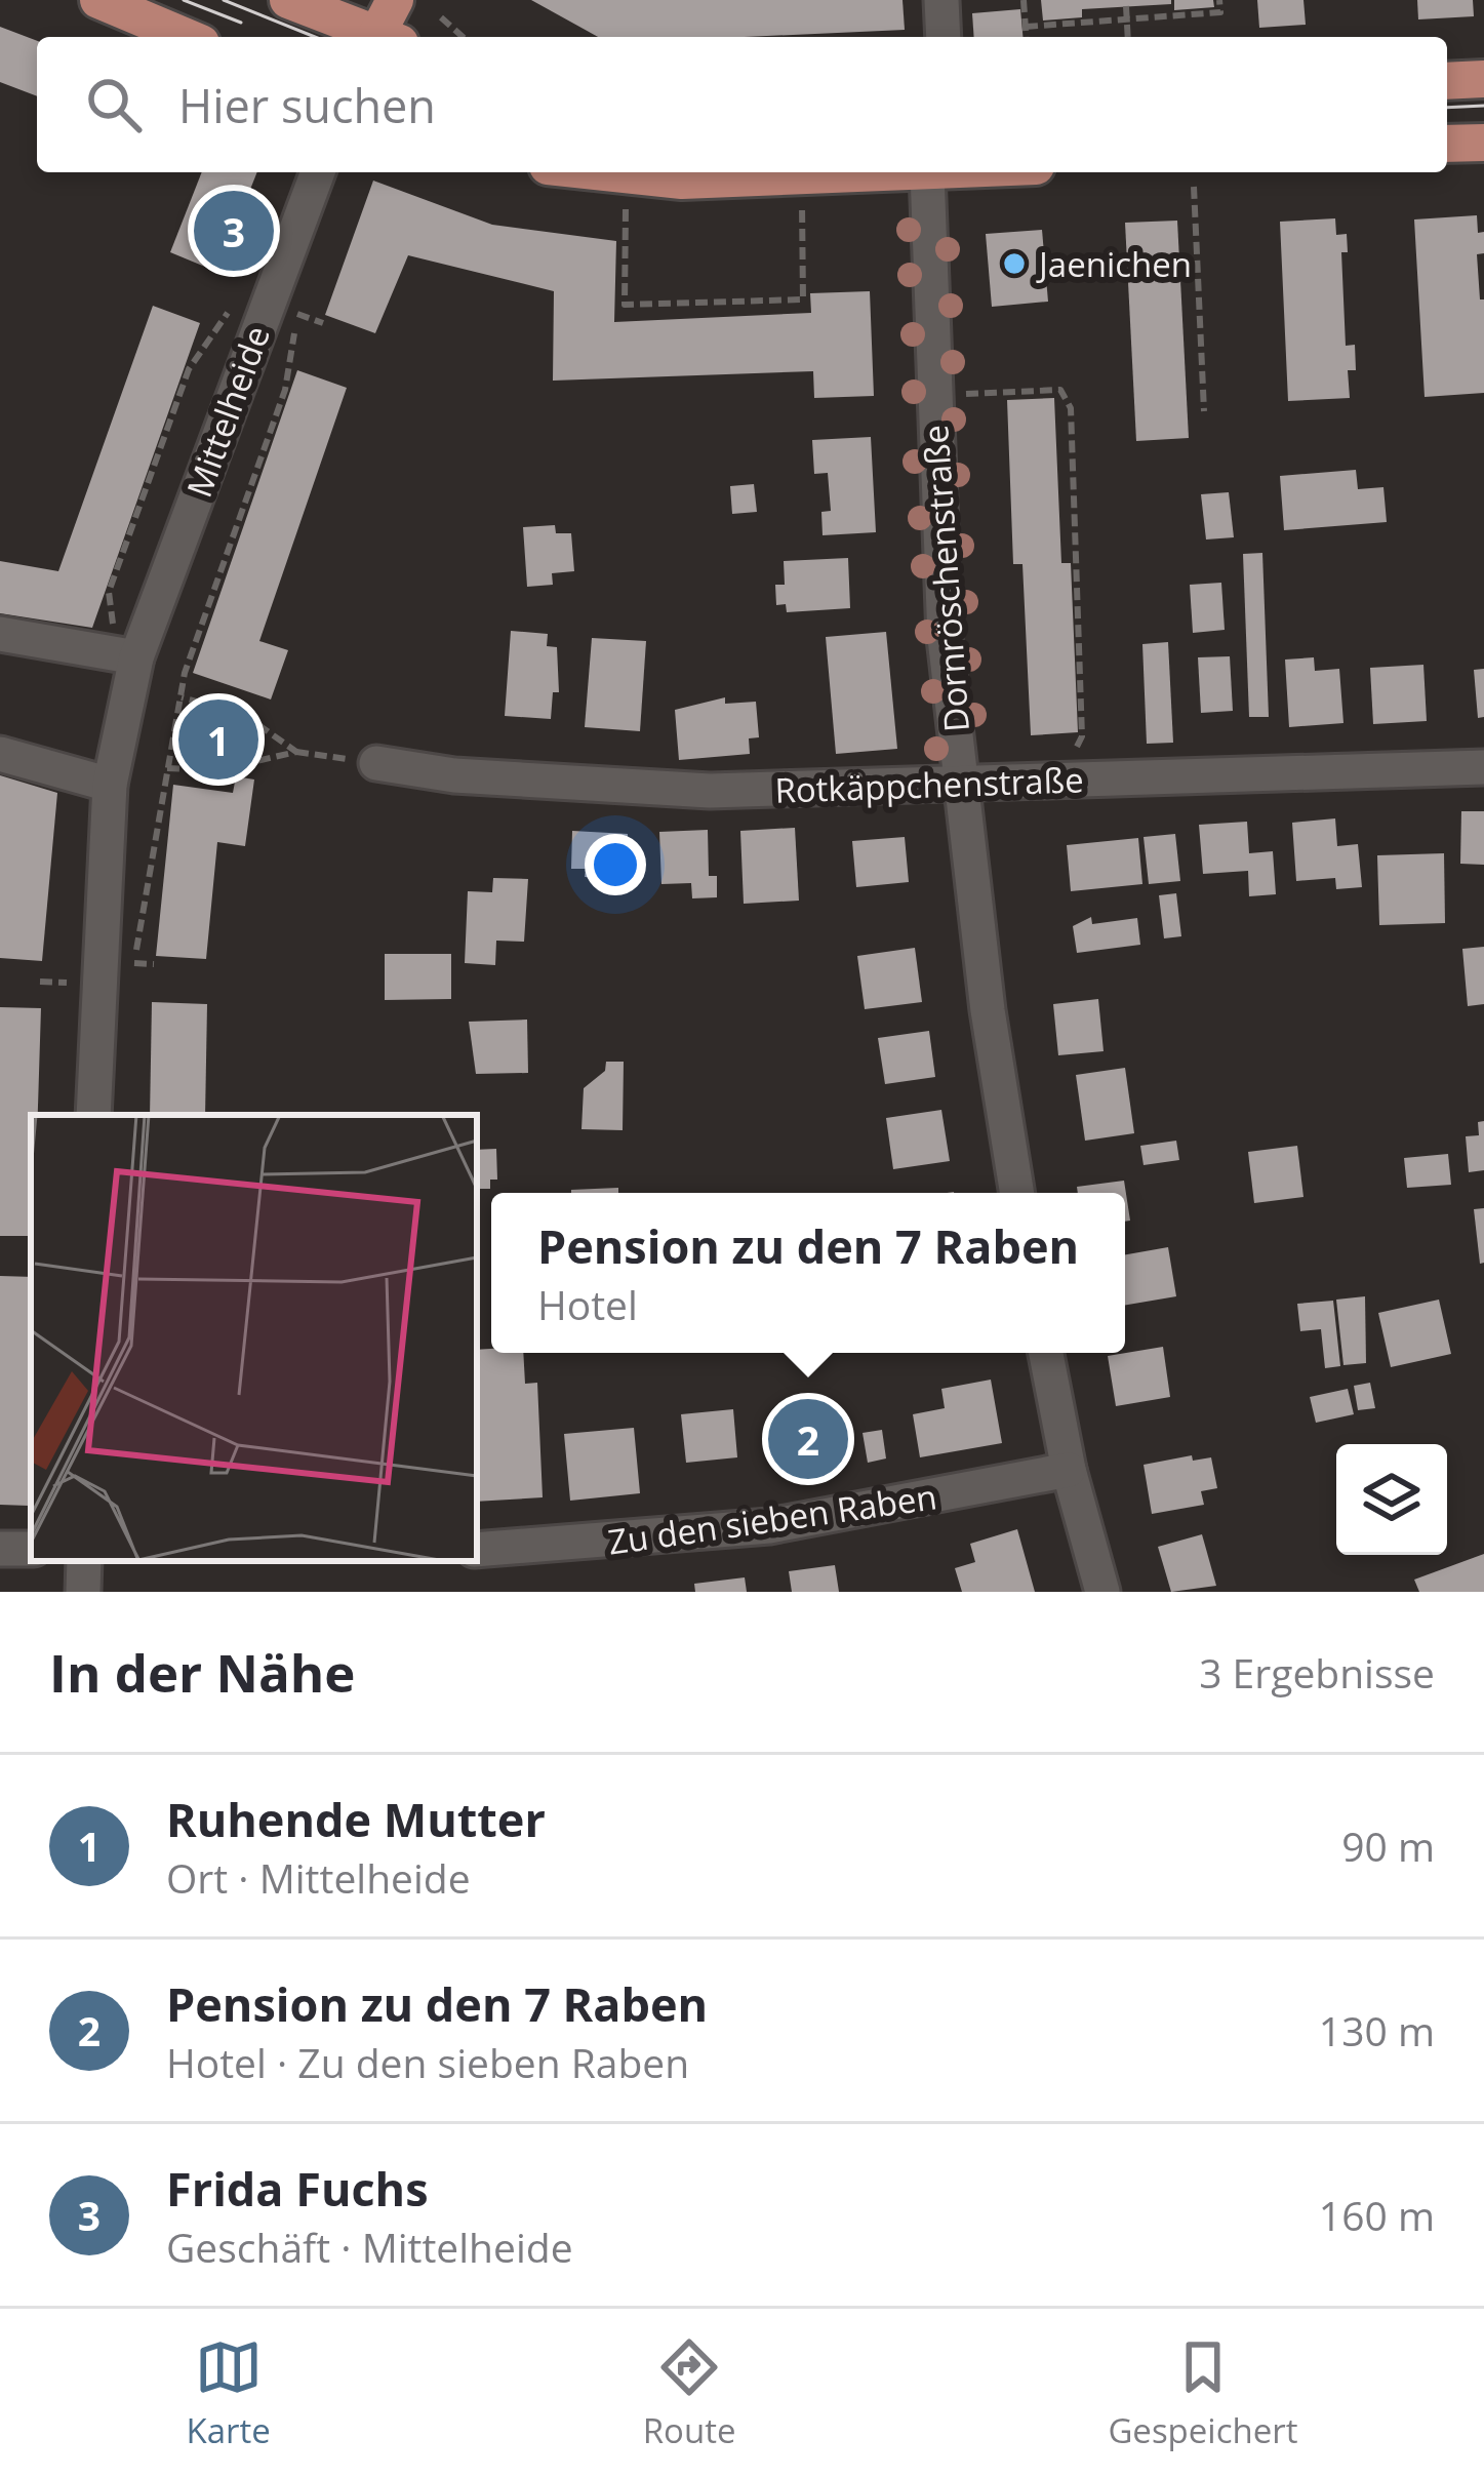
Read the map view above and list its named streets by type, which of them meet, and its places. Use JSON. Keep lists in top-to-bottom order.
{
  "streets": {
    "street": [
      "Mittelheide",
      "Dornröschenstraße",
      "Rotkäppchenstraße",
      "Zu den sieben Raben"
    ]
  },
  "crossings": [
    ["Dornröschenstraße", "Rotkäppchenstraße"]
  ],
  "places": ["Jaenichen"],
  "page": {
    "search": "Hier suchen",
    "pins": ["3", "1", "2"],
    "popup": ["Pension zu den 7 Raben", "Hotel"],
    "heading": ["In der Nähe", "3 Ergebnisse"],
    "list": [
      {
        "mark": "1",
        "name": "Ruhende Mutter",
        "note": "Ort · Mittelheide",
        "value": "90 m"
      },
      {
        "mark": "2",
        "name": "Pension zu den 7 Raben",
        "note": "Hotel · Zu den sieben Raben",
        "value": "130 m"
      },
      {
        "mark": "3",
        "name": "Frida Fuchs",
        "note": "Geschäft · Mittelheide",
        "value": "160 m"
      }
    ],
    "nav": ["Karte", "Route", "Gespeichert"]
  }
}
